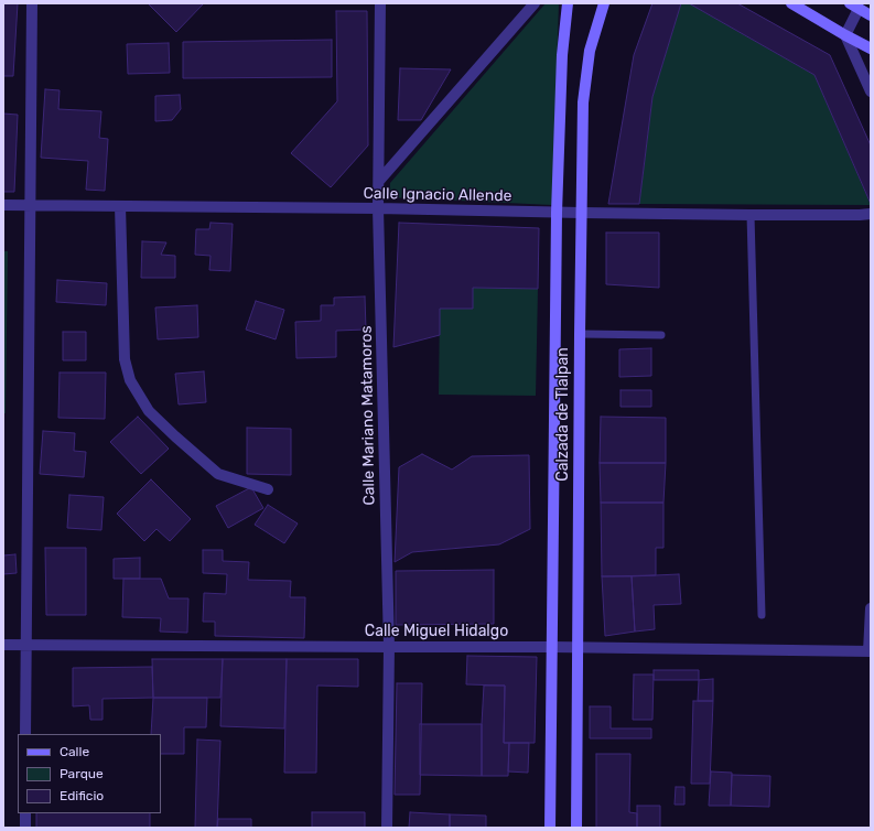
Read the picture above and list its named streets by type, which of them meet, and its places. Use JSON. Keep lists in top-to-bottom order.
{
  "streets": {
    "main road": ["Calzada de Tlalpan"],
    "street": ["Calle Ignacio Allende", "Calle Mariano Matamoros", "Calle Miguel Hidalgo"]
  },
  "crossings": [
    ["Calle Ignacio Allende", "Calzada de Tlalpan"],
    ["Calle Ignacio Allende", "Calle Mariano Matamoros"],
    ["Calzada de Tlalpan", "Calle Miguel Hidalgo"],
    ["Calle Mariano Matamoros", "Calle Miguel Hidalgo"]
  ],
  "legend": ["Calle", "Parque", "Edificio"]
}
